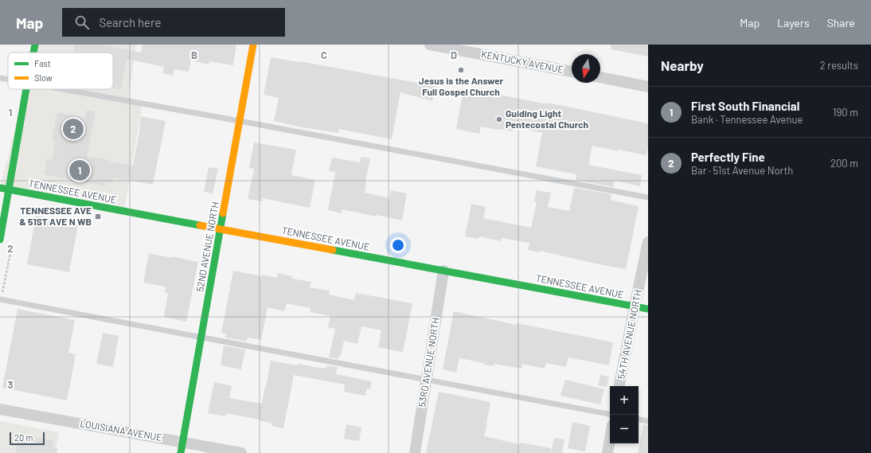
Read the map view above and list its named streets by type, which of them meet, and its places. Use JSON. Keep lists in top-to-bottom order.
{
  "streets": {
    "street": [
      "KENTUCKY AVENUE",
      "TENNESSEE AVENUE",
      "52ND AVENUE NORTH",
      "54TH AVENUE NORTH",
      "53RD AVENUE NORTH",
      "LOUISIANA AVENUE"
    ]
  },
  "crossings": [
    ["TENNESSEE AVENUE", "52ND AVENUE NORTH"],
    ["TENNESSEE AVENUE", "54TH AVENUE NORTH"],
    ["TENNESSEE AVENUE", "53RD AVENUE NORTH"],
    ["52ND AVENUE NORTH", "LOUISIANA AVENUE"]
  ],
  "places": {
    "other": ["Jesus is the Answer Full Gospel Church", "Guiding Light Pentecostal Church"],
    "transit": ["TENNESSEE AVE & 51ST AVE N WB"]
  },
  "legend": ["Fast", "Slow"],
  "scale_bar": "20 m",
  "north": "bottom",
  "page": {
    "header": "Map",
    "search": "Search here",
    "nav": ["Map", "Layers", "Share"],
    "heading": ["Nearby", "2 results"],
    "list": [
      {
        "mark": "1",
        "name": "First South Financial",
        "note": "Bank · Tennessee Avenue",
        "value": "190 m"
      },
      {
        "mark": "2",
        "name": "Perfectly Fine",
        "note": "Bar · 51st Avenue North",
        "value": "200 m"
      }
    ],
    "pins": ["2", "1"],
    "map_buttons": ["+", "−"],
    "scale": "20 m"
  },
  "grid": {
    "columns": ["B", "C", "D"],
    "rows": ["1", "2", "3"]
  }
}
